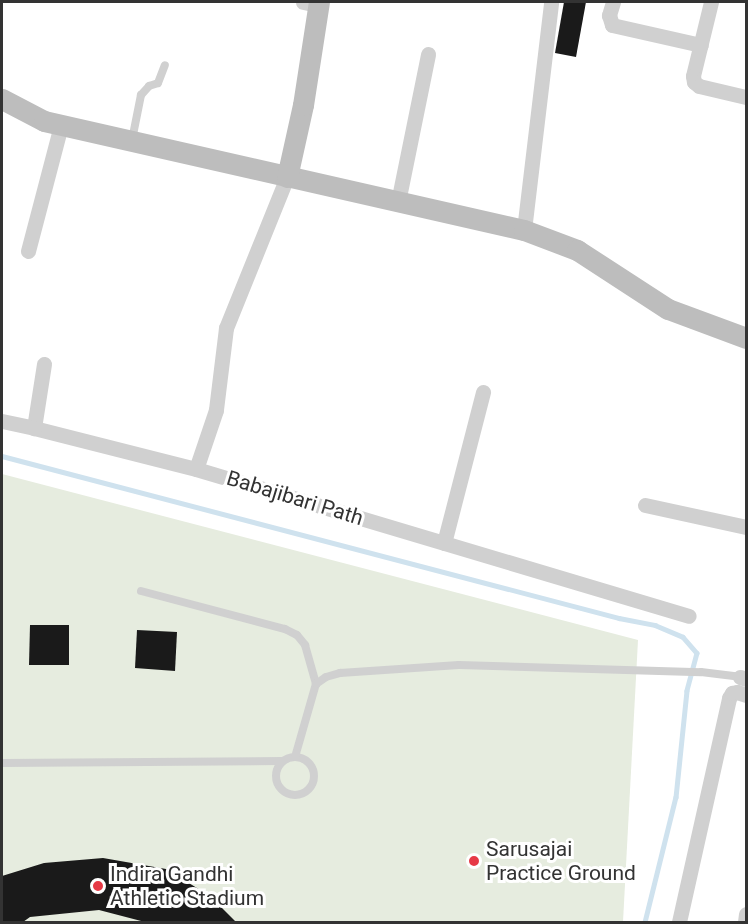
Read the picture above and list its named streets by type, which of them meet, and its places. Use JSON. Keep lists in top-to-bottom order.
{
  "streets": {
    "street": ["Babajibari Path"]
  },
  "places": ["Sarusajai Practice Ground", "Indira Gandhi Athletic Stadium"]
}
